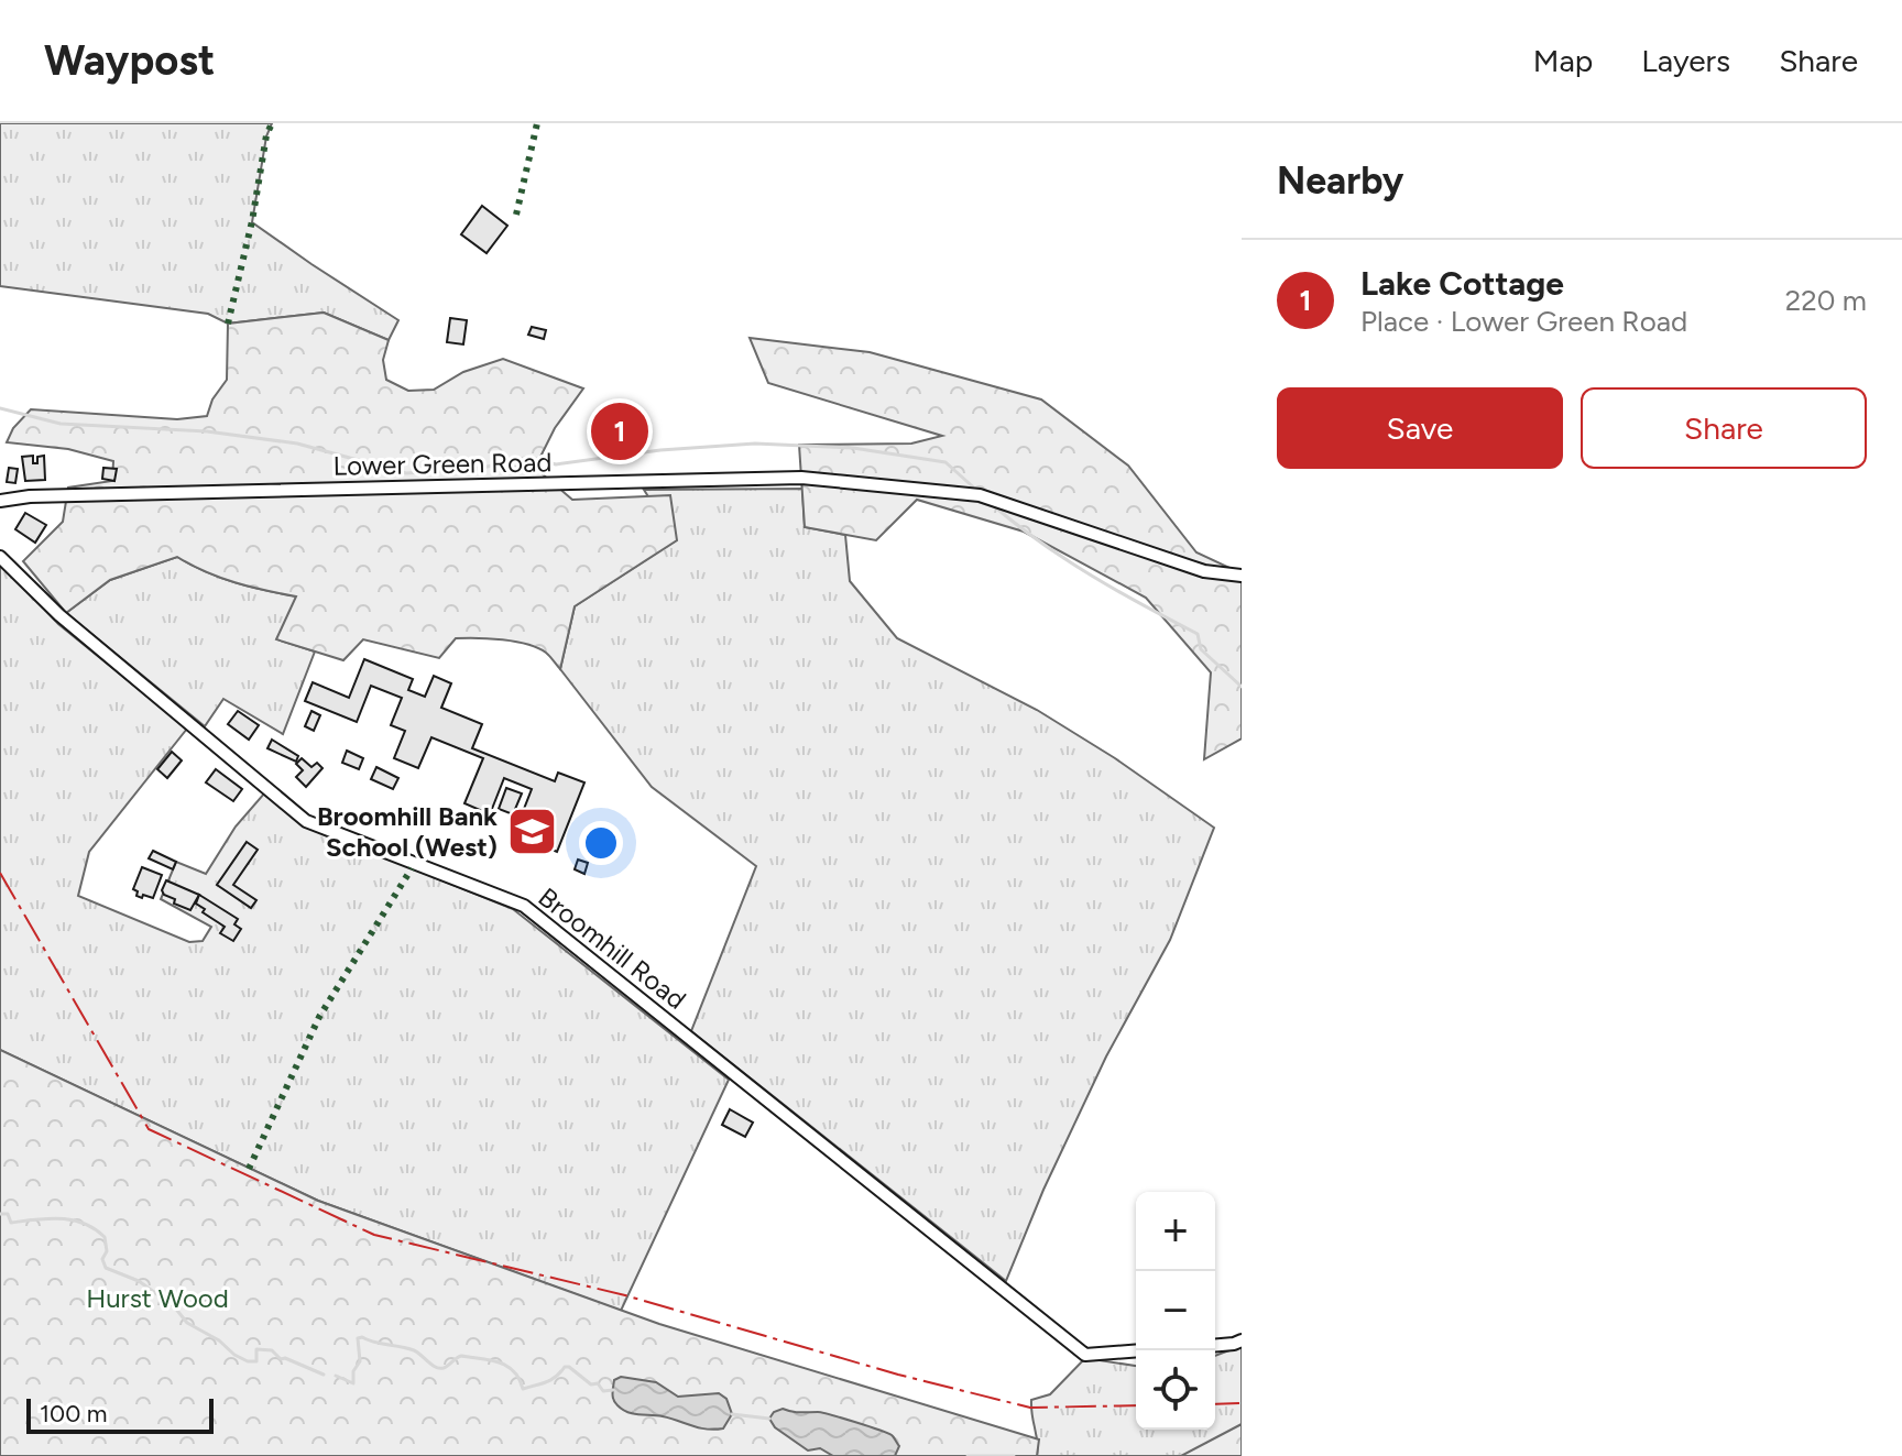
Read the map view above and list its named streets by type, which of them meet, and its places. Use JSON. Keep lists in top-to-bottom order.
{
  "streets": {
    "street": ["Lower Green Road", "Broomhill Road"]
  },
  "parks": ["Hurst Wood"],
  "places": {
    "school or university": ["Broomhill Bank School (West)"]
  },
  "scale_bar": "100 m",
  "page": {
    "header": "Waypost",
    "nav": ["Map", "Layers", "Share"],
    "heading": "Nearby",
    "list": [
      {
        "mark": "1",
        "name": "Lake Cottage",
        "note": "Place · Lower Green Road",
        "value": "220 m"
      }
    ],
    "buttons": ["Save", "Share"],
    "pins": "1",
    "map_buttons": ["+", "−"],
    "scale": "100 m"
  }
}
